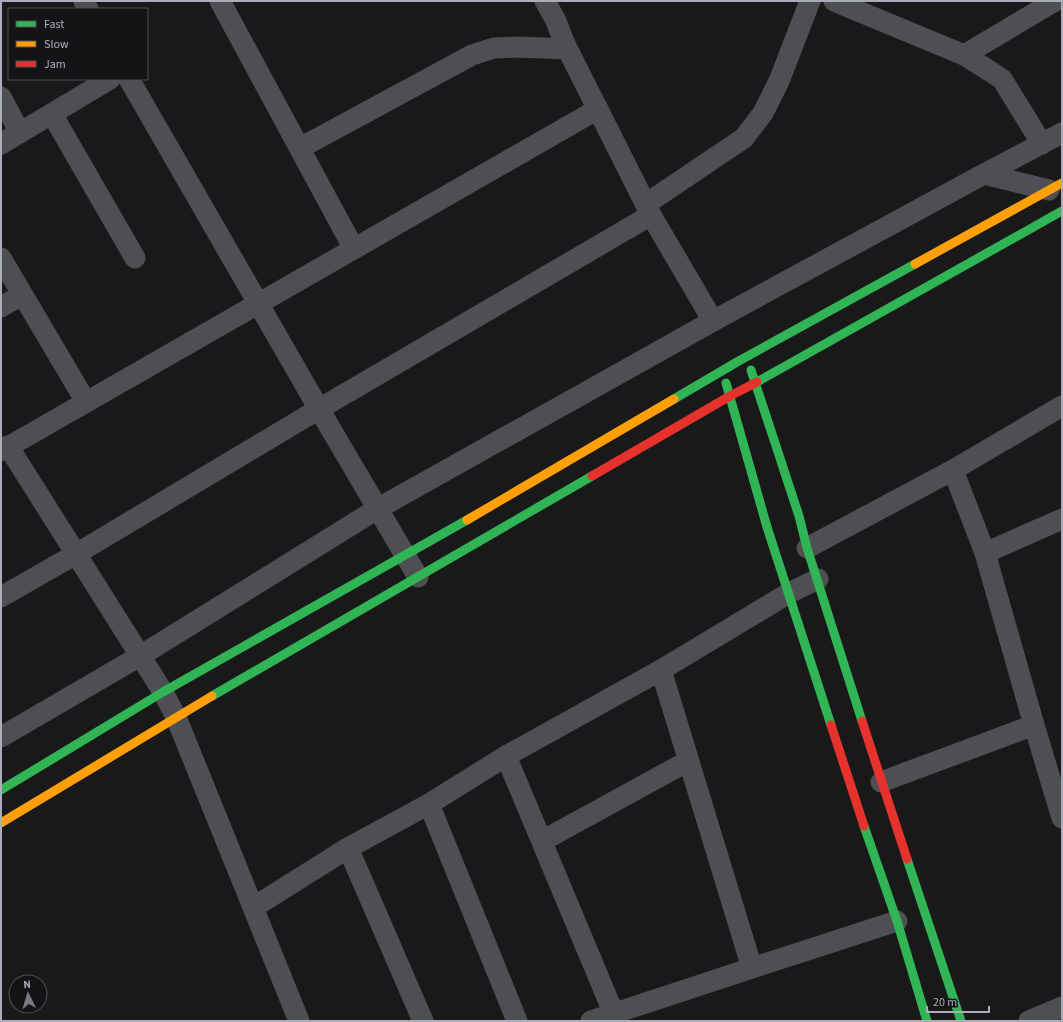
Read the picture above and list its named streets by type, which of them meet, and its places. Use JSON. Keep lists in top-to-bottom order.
{
  "legend": ["Fast", "Slow", "Jam"],
  "scale_bar": "20 m",
  "north": "top"
}
